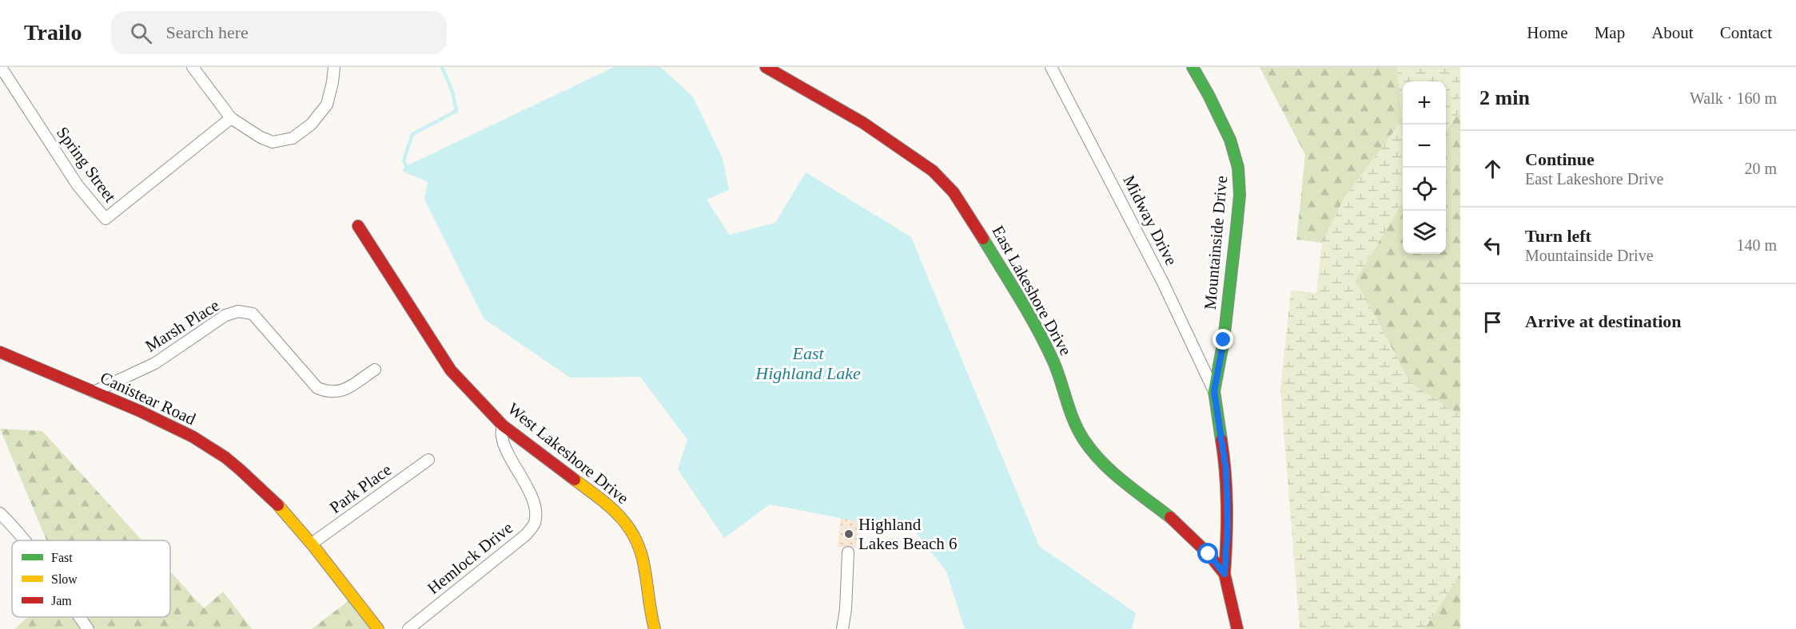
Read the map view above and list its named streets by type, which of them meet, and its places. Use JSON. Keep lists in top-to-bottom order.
{
  "streets": {
    "street": [
      "Spring Street",
      "Midway Drive",
      "Mountainside Drive",
      "East Lakeshore Drive",
      "Marsh Place",
      "Canistear Road",
      "West Lakeshore Drive",
      "Park Place",
      "Hemlock Drive"
    ]
  },
  "crossings": [
    ["Midway Drive", "Mountainside Drive"],
    ["Mountainside Drive", "East Lakeshore Drive"],
    ["Marsh Place", "Canistear Road"],
    ["Canistear Road", "Park Place"],
    ["West Lakeshore Drive", "Hemlock Drive"]
  ],
  "water": ["East Highland Lake"],
  "places": ["Highland Lakes Beach 6"],
  "legend": ["Fast", "Slow", "Jam"],
  "page": {
    "header": "Trailo",
    "search": "Search here",
    "nav": [
      "Home",
      "Map",
      "About",
      "Contact"
    ],
    "heading": ["2 min", "Walk · 160 m"],
    "map_buttons": ["+", "−"],
    "list": [
      ["Continue", "East Lakeshore Drive", "20 m"],
      ["Turn left", "Mountainside Drive", "140 m"],
      "Arrive at destination"
    ]
  }
}
